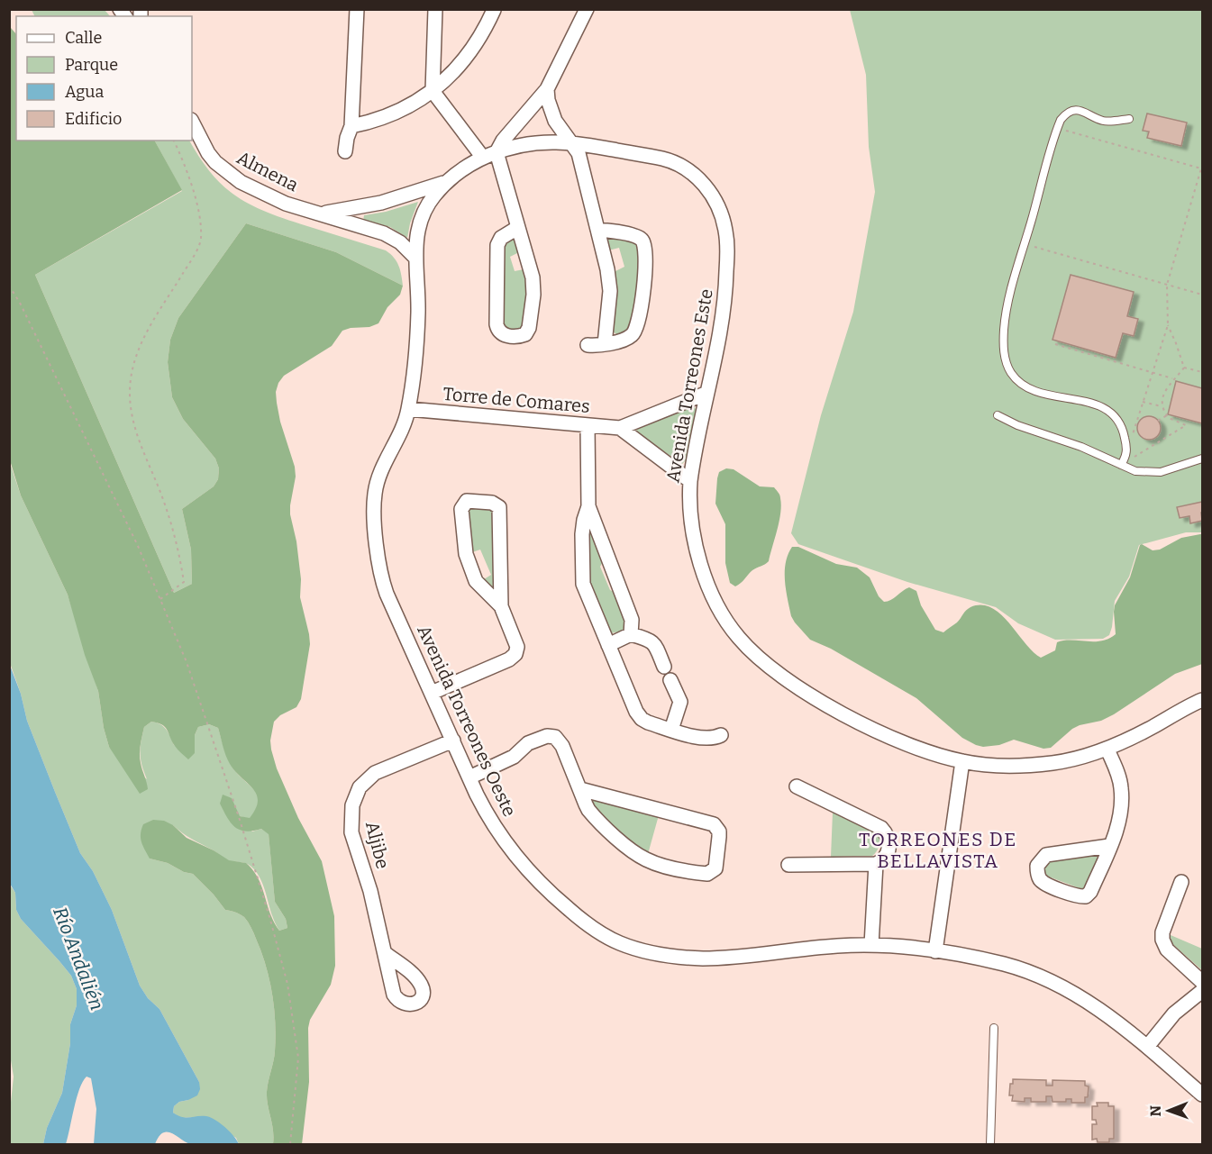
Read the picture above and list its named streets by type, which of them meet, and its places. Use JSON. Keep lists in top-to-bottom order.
{
  "streets": {
    "street": [
      "Almena",
      "Avenida Torreones Este",
      "Torre de Comares",
      "Avenida Torreones Oeste",
      "Aljibe"
    ]
  },
  "crossings": [
    ["Almena", "Avenida Torreones Oeste"],
    ["Avenida Torreones Este", "Torre de Comares"],
    ["Avenida Torreones Este", "Avenida Torreones Oeste"],
    ["Torre de Comares", "Avenida Torreones Oeste"],
    ["Avenida Torreones Oeste", "Aljibe"]
  ],
  "districts": ["TORREONES DE BELLAVISTA"],
  "water": ["Río Andalién"],
  "legend": [
    "Calle",
    "Parque",
    "Agua",
    "Edificio"
  ],
  "north": "left"
}
